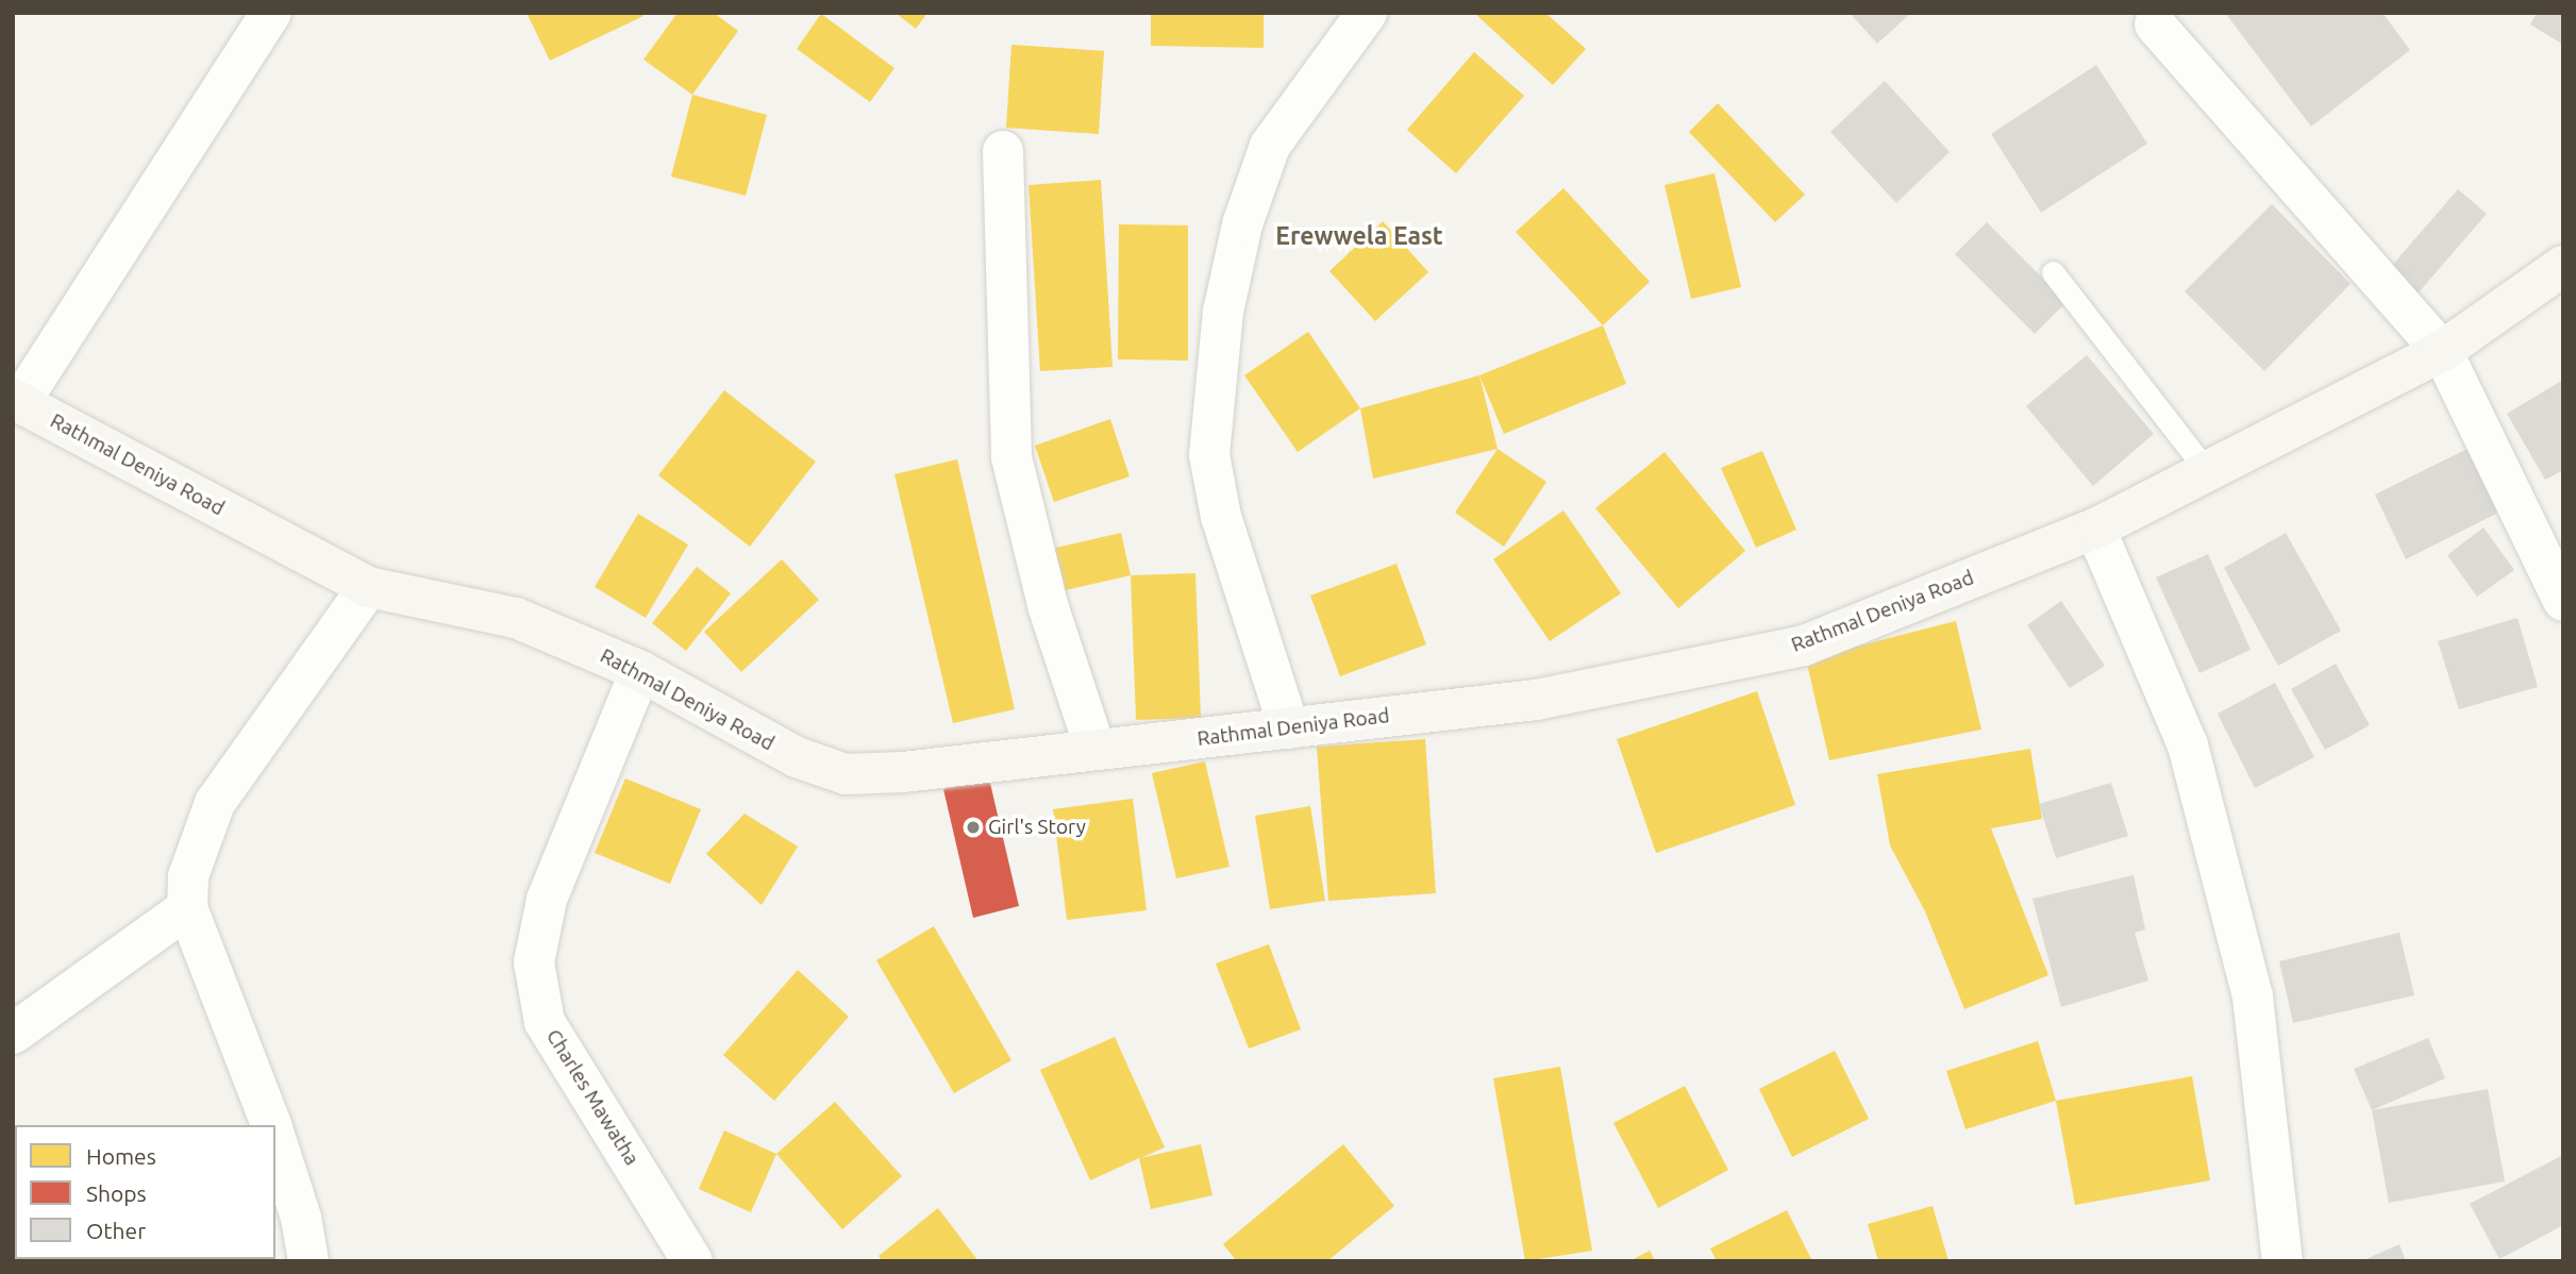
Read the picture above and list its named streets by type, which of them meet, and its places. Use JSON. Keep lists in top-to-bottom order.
{
  "streets": {
    "street": ["Rathmal Deniya Road", "Charles Mawatha"]
  },
  "crossings": [
    ["Rathmal Deniya Road", "Charles Mawatha"]
  ],
  "districts": ["Erewwela East"],
  "places": ["Girl's Story"],
  "legend": ["Homes", "Shops", "Other"]
}
